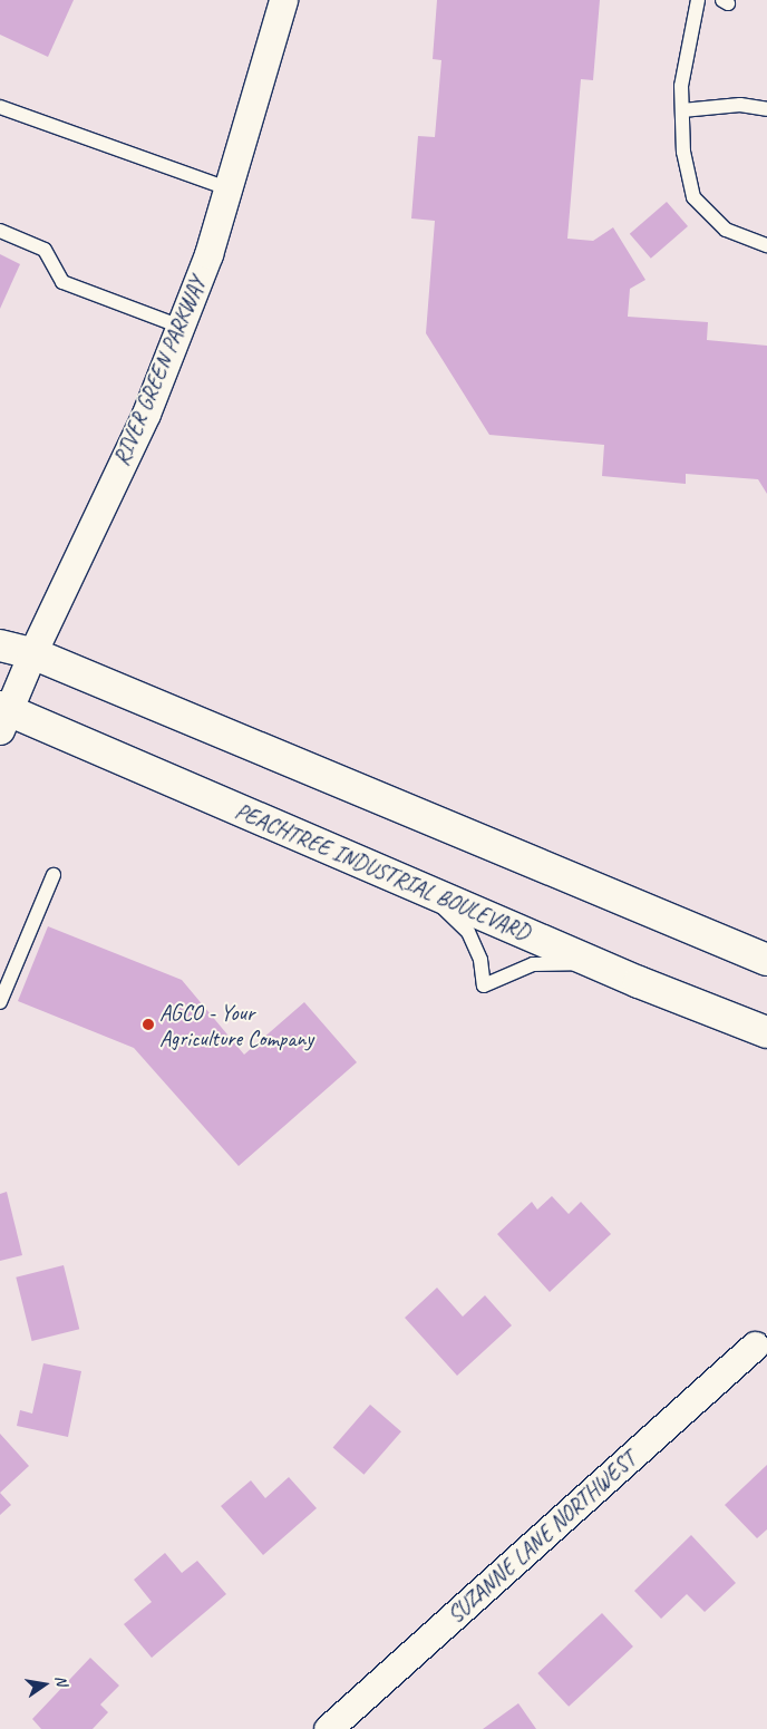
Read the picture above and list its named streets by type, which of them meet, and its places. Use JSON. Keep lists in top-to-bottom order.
{
  "streets": {
    "highway": ["PEACHTREE INDUSTRIAL BOULEVARD"],
    "street": ["RIVER GREEN PARKWAY", "SUZANNE LANE NORTHWEST"]
  },
  "crossings": [
    ["RIVER GREEN PARKWAY", "PEACHTREE INDUSTRIAL BOULEVARD"]
  ],
  "places": ["AGCO - Your Agriculture Company"],
  "north": "right"
}
